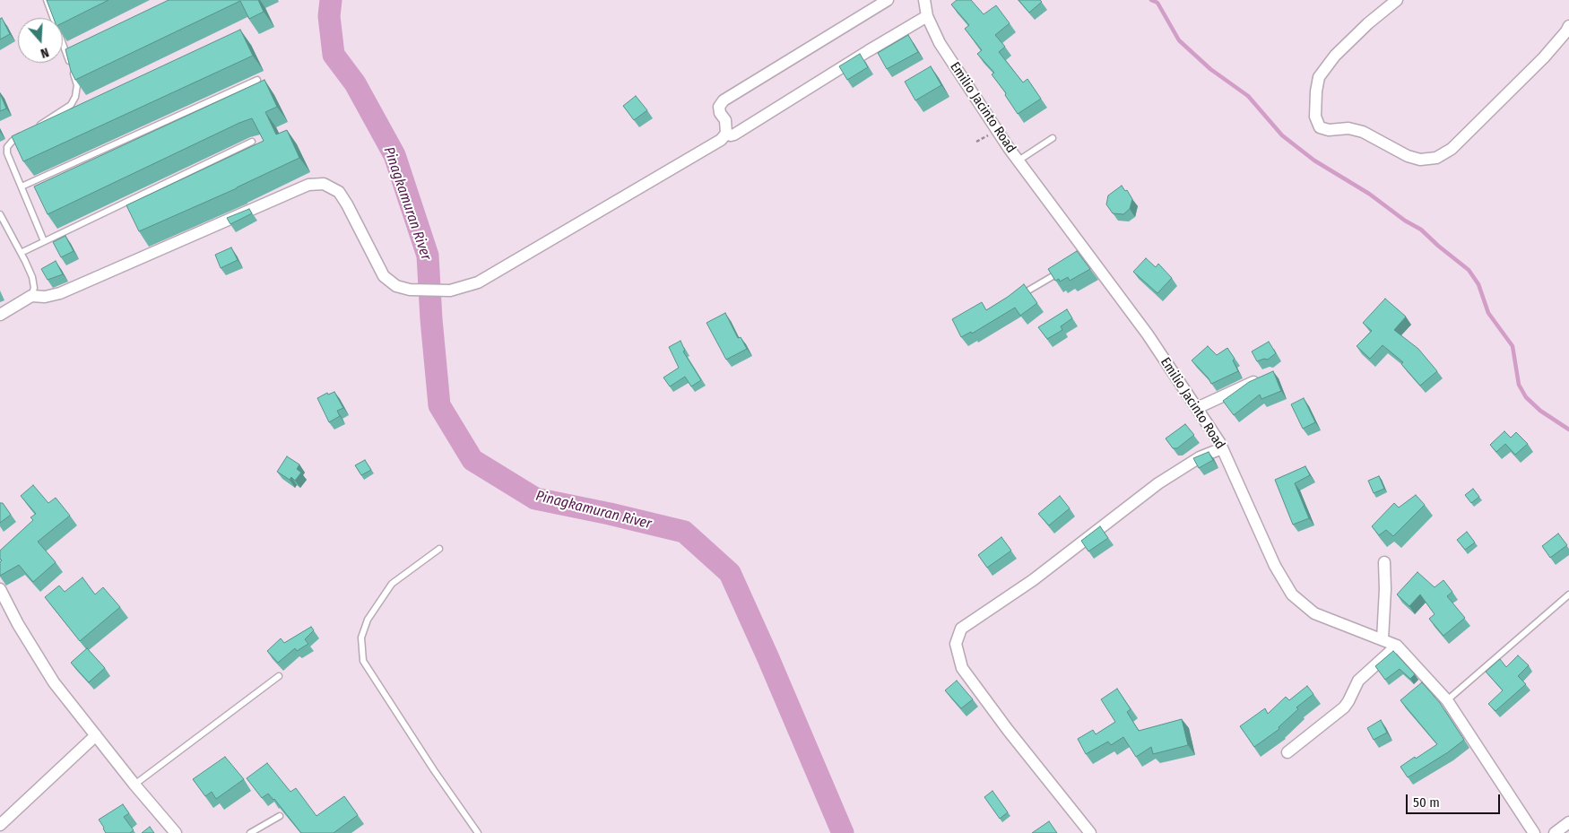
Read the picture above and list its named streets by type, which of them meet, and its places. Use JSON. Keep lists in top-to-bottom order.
{
  "streets": {
    "street": ["Emilio Jacinto Road"]
  },
  "water": ["Pinagkamuran River"],
  "scale_bar": "50 m",
  "north": "bottom"
}
